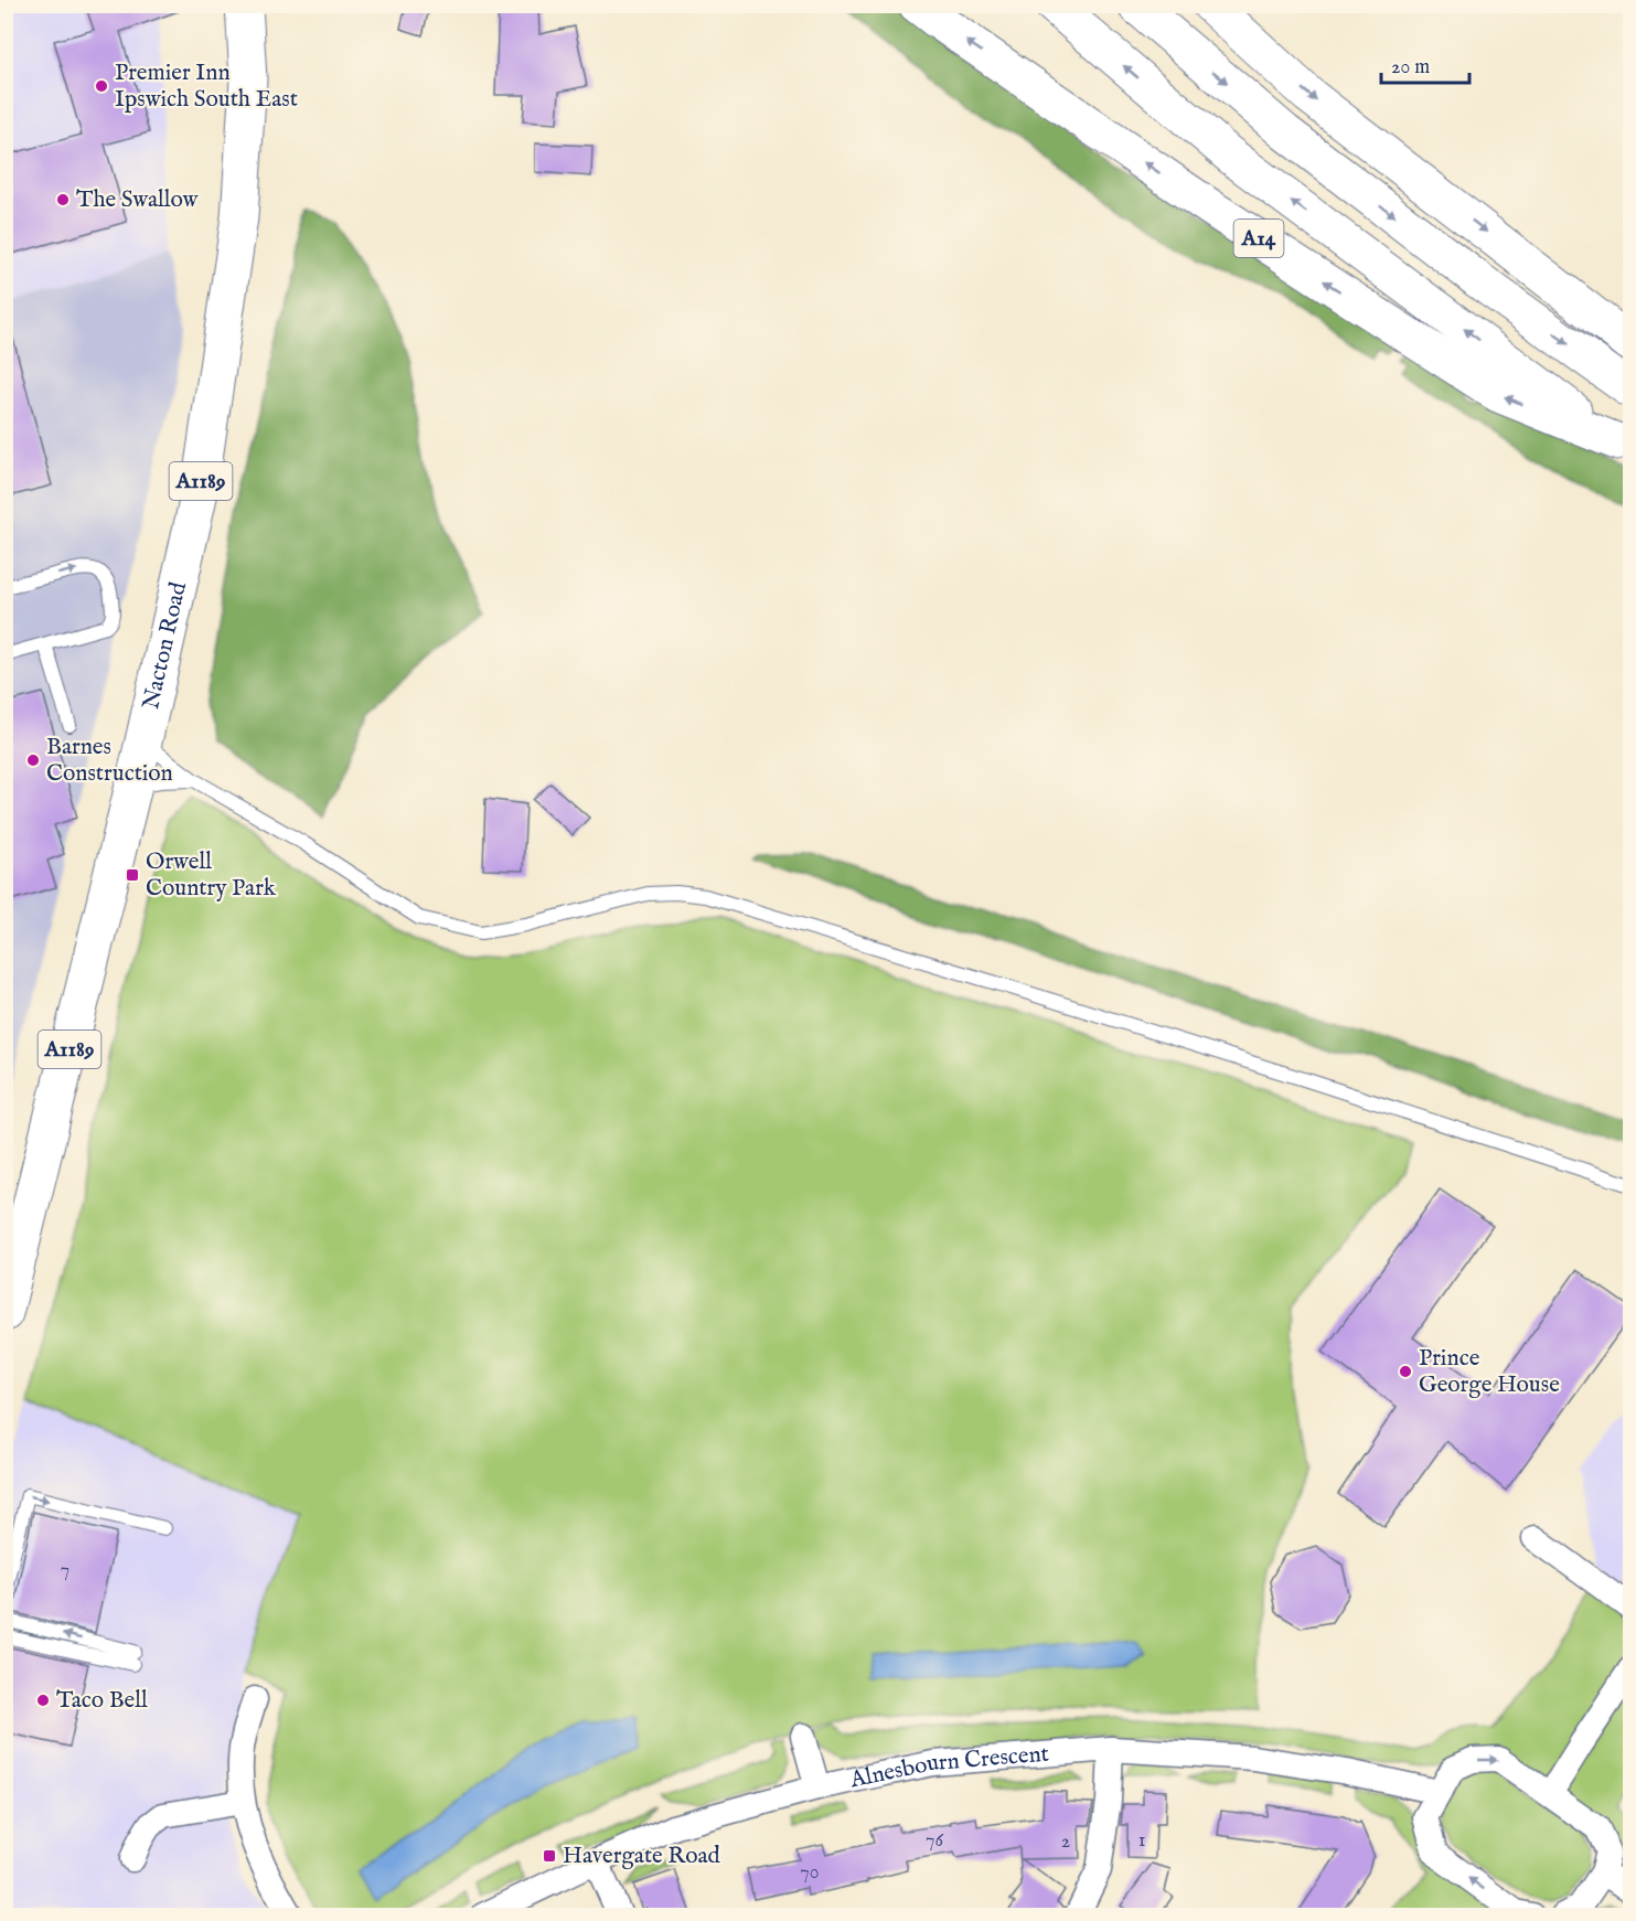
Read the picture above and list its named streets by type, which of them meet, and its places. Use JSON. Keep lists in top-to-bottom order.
{
  "streets": {
    "main road": ["A14", "A1189", "Nacton Road"],
    "street": ["Alnesbourn Crescent"]
  },
  "places": {
    "other": [
      "Premier Inn Ipswich South East",
      "The Swallow",
      "Barnes Construction",
      "Prince George House",
      "Taco Bell"
    ],
    "transit": ["Orwell Country Park", "Havergate Road"]
  },
  "house_numbers": [
    "7",
    "76",
    "1",
    "2",
    "70"
  ],
  "scale_bar": "20 m"
}
